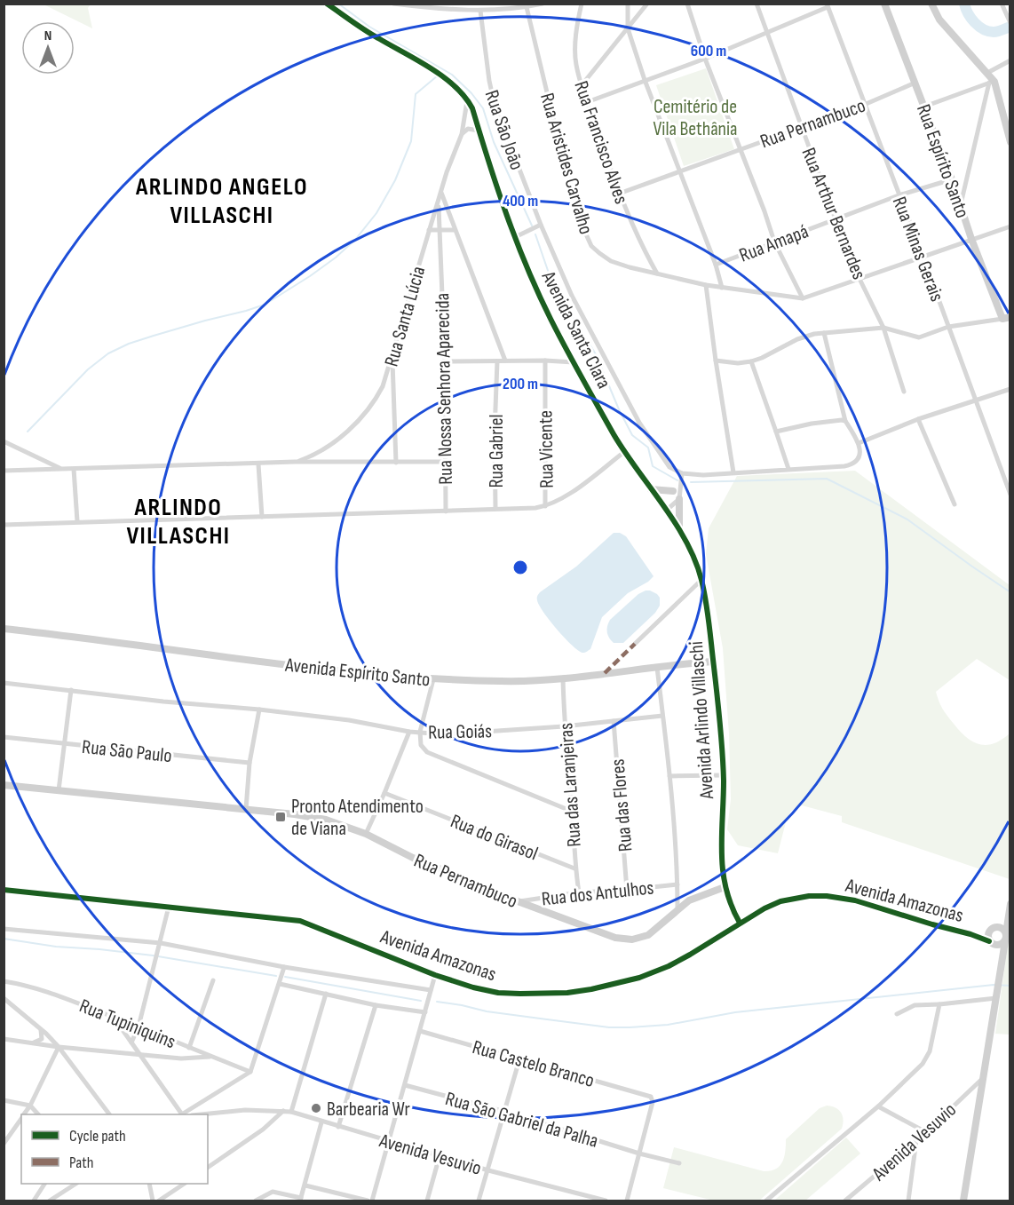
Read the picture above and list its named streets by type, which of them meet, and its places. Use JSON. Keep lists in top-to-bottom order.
{
  "streets": {
    "street": [
      "Rua Pernambuco",
      "Rua São João",
      "Rua Francisco Alves",
      "Rua Espírito Santo",
      "Rua Aristides Carvalho",
      "Rua Arthur Bernardes",
      "Rua Amapá",
      "Rua Minas Gerais",
      "Rua Santa Lúcia",
      "Avenida Santa Clara",
      "Rua Nossa Senhora Aparecida",
      "Rua Vicente",
      "Rua Gabriel",
      "Avenida Espírito Santo",
      "Avenida Arlindo Villaschi",
      "Rua Goiás",
      "Rua São Paulo",
      "Rua das Laranjeiras",
      "Rua das Flores",
      "Rua do Girasol",
      "Rua dos Antulhos",
      "Avenida Amazonas",
      "Rua Tupiniquins",
      "Rua Castelo Branco",
      "Rua São Gabriel da Palha",
      "Avenida Vesuvio"
    ]
  },
  "crossings": [
    ["Rua Pernambuco", "Rua Francisco Alves"],
    ["Rua Pernambuco", "Rua Espírito Santo"],
    ["Rua Pernambuco", "Rua Arthur Bernardes"],
    ["Rua Pernambuco", "Rua Minas Gerais"],
    ["Rua Pernambuco", "Avenida Arlindo Villaschi"],
    ["Rua Pernambuco", "Rua dos Antulhos"],
    ["Rua Francisco Alves", "Rua Aristides Carvalho"],
    ["Rua Espírito Santo", "Rua Amapá"],
    ["Rua Arthur Bernardes", "Rua Amapá"],
    ["Rua Amapá", "Rua Minas Gerais"],
    ["Rua Santa Lúcia", "Avenida Santa Clara"],
    ["Rua Santa Lúcia", "Rua Nossa Senhora Aparecida"],
    ["Avenida Santa Clara", "Avenida Arlindo Villaschi"],
    ["Avenida Espírito Santo", "Avenida Arlindo Villaschi"],
    ["Avenida Espírito Santo", "Rua das Laranjeiras"],
    ["Avenida Arlindo Villaschi", "Avenida Amazonas"],
    ["Rua Goiás", "Rua das Laranjeiras"],
    ["Rua Goiás", "Rua das Flores"],
    ["Rua das Laranjeiras", "Rua do Girasol"],
    ["Rua das Laranjeiras", "Rua dos Antulhos"],
    ["Rua das Flores", "Rua dos Antulhos"],
    ["Rua Castelo Branco", "Rua São Gabriel da Palha"]
  ],
  "districts": ["ARLINDO ANGELO VILLASCHI", "ARLINDO VILLASCHI"],
  "parks": ["Cemitério de Vila Bethânia"],
  "places": {
    "transit": ["Pronto Atendimento de Viana"],
    "other": ["Barbearia Wr"]
  },
  "legend": ["Cycle path", "Path"],
  "north": "top",
  "rings": ["600 m", "400 m", "200 m"]
}
